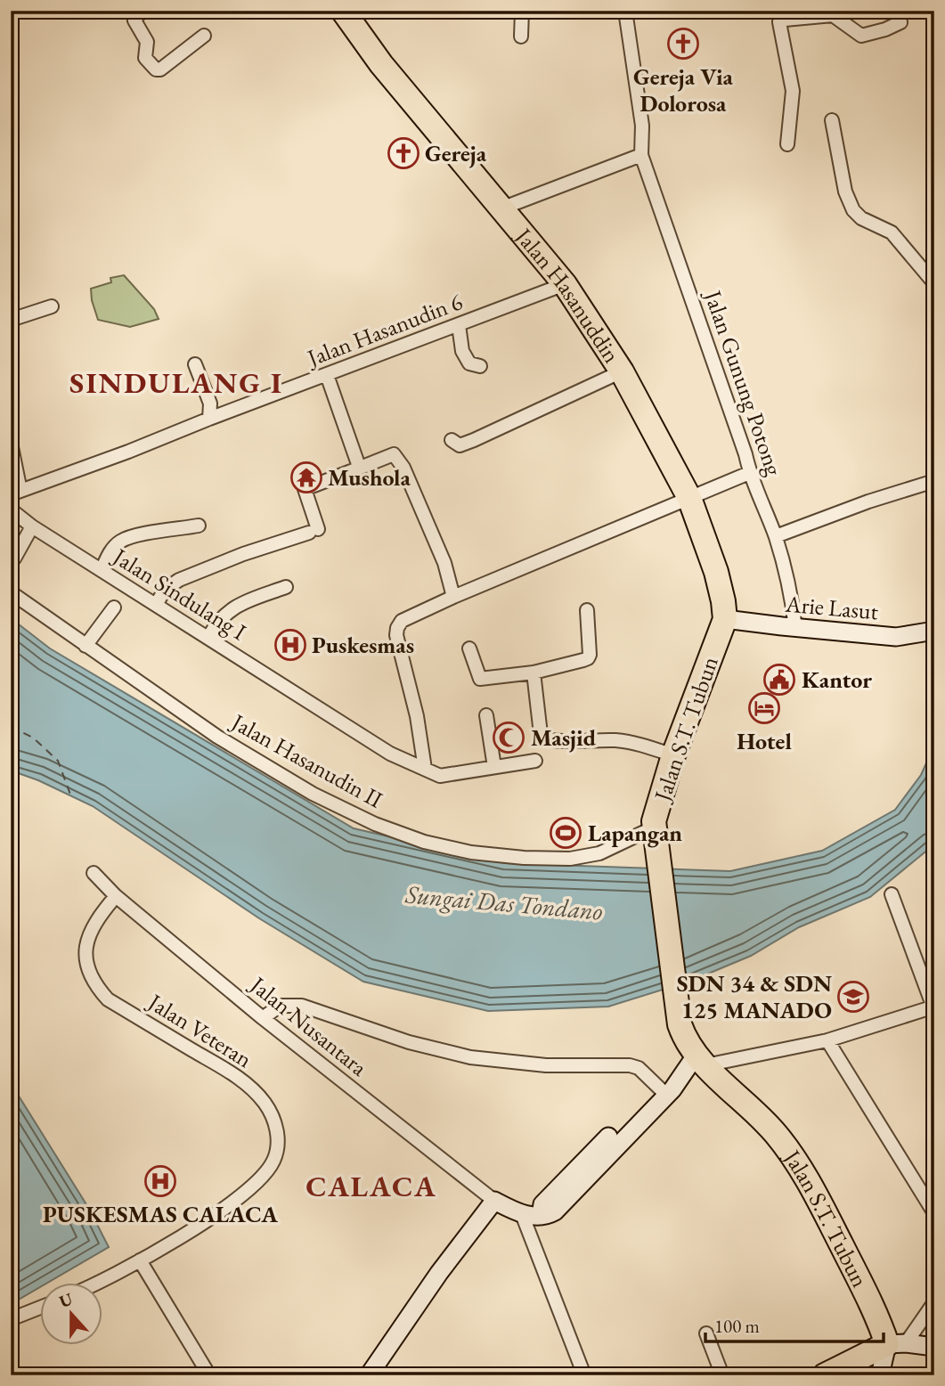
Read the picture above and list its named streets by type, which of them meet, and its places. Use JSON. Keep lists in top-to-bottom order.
{
  "streets": {
    "highway": ["Jalan Hasanuddin", "Jalan S.T. Tubun"],
    "main road": ["Arie Lasut"],
    "street": [
      "Jalan Hasanudin 6",
      "Jalan Gunung Potong",
      "Jalan Sindulang I",
      "Jalan Hasanudin II",
      "Jalan Nusantara",
      "Jalan Veteran"
    ]
  },
  "crossings": [
    ["Jalan Hasanuddin", "Jalan Hasanudin 6"],
    ["Jalan Hasanuddin", "Arie Lasut"],
    ["Jalan Hasanuddin", "Jalan S.T. Tubun"],
    ["Jalan Gunung Potong", "Arie Lasut"],
    ["Arie Lasut", "Jalan S.T. Tubun"],
    ["Jalan S.T. Tubun", "Jalan Hasanudin II"],
    ["Jalan Nusantara", "Jalan Veteran"]
  ],
  "districts": ["SINDULANG I", "CALACA"],
  "water": ["Sungai Das Tondano"],
  "places": {
    "church": ["Gereja Via Dolorosa", "Gereja"],
    "temple": ["Mushola"],
    "hospital": ["Puskesmas", "PUSKESMAS CALACA"],
    "public building": ["Kantor"],
    "hotel": ["Hotel"],
    "mosque": ["Masjid"],
    "sports": ["Lapangan"],
    "school or university": ["SDN 34 & SDN 125 MANADO"]
  },
  "scale_bar": "100 m",
  "north": "top"
}
